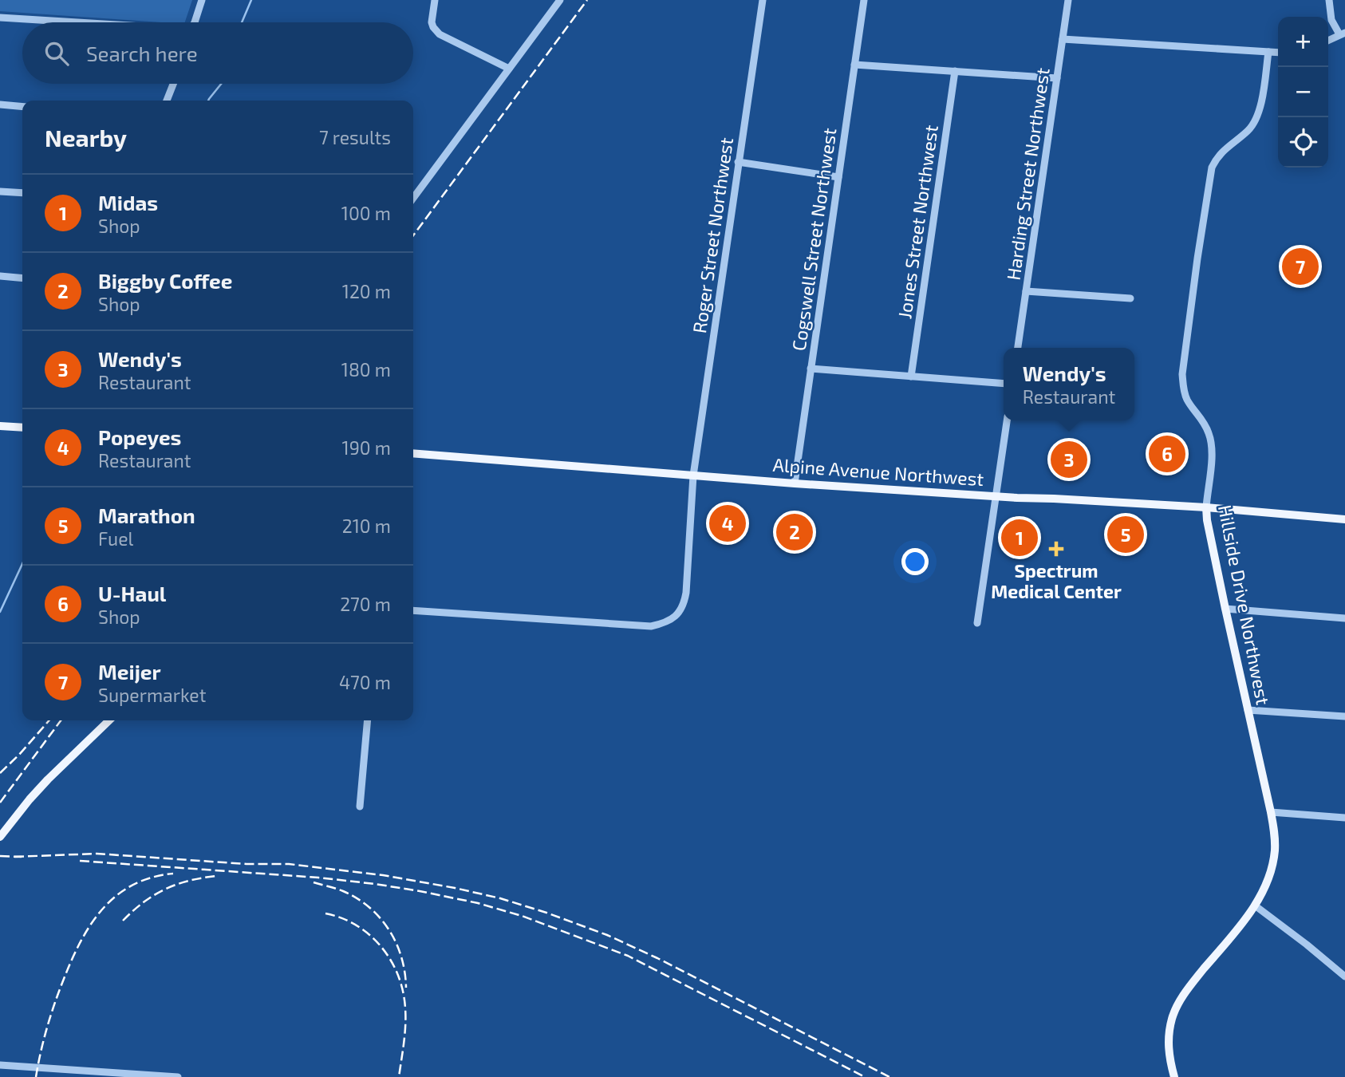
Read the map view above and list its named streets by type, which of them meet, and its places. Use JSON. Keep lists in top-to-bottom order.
{
  "streets": {
    "main road": ["Alpine Avenue Northwest", "Hillside Drive Northwest"],
    "street": [
      "Harding Street Northwest",
      "Jones Street Northwest",
      "Roger Street Northwest",
      "Cogswell Street Northwest"
    ]
  },
  "crossings": [
    ["Roger Street Northwest", "Alpine Avenue Northwest"],
    ["Cogswell Street Northwest", "Alpine Avenue Northwest"],
    ["Alpine Avenue Northwest", "Hillside Drive Northwest"]
  ],
  "places": {
    "health": ["Spectrum Medical Center"]
  },
  "page": {
    "map_buttons": ["+", "−"],
    "search": "Search here",
    "heading": ["Nearby", "7 results"],
    "list": [
      {
        "mark": "1",
        "name": "Midas",
        "note": "Shop",
        "value": "100 m"
      },
      {
        "mark": "2",
        "name": "Biggby Coffee",
        "note": "Shop",
        "value": "120 m"
      },
      {
        "mark": "3",
        "name": "Wendy's",
        "note": "Restaurant",
        "value": "180 m"
      },
      {
        "mark": "4",
        "name": "Popeyes",
        "note": "Restaurant",
        "value": "190 m"
      },
      {
        "mark": "5",
        "name": "Marathon",
        "note": "Fuel",
        "value": "210 m"
      },
      {
        "mark": "6",
        "name": "U-Haul",
        "note": "Shop",
        "value": "270 m"
      },
      {
        "mark": "7",
        "name": "Meijer",
        "note": "Supermarket",
        "value": "470 m"
      }
    ],
    "pins": [
      "7",
      "6",
      "3",
      "4",
      "2",
      "5",
      "1"
    ],
    "popup": ["Wendy's", "Restaurant"]
  }
}
